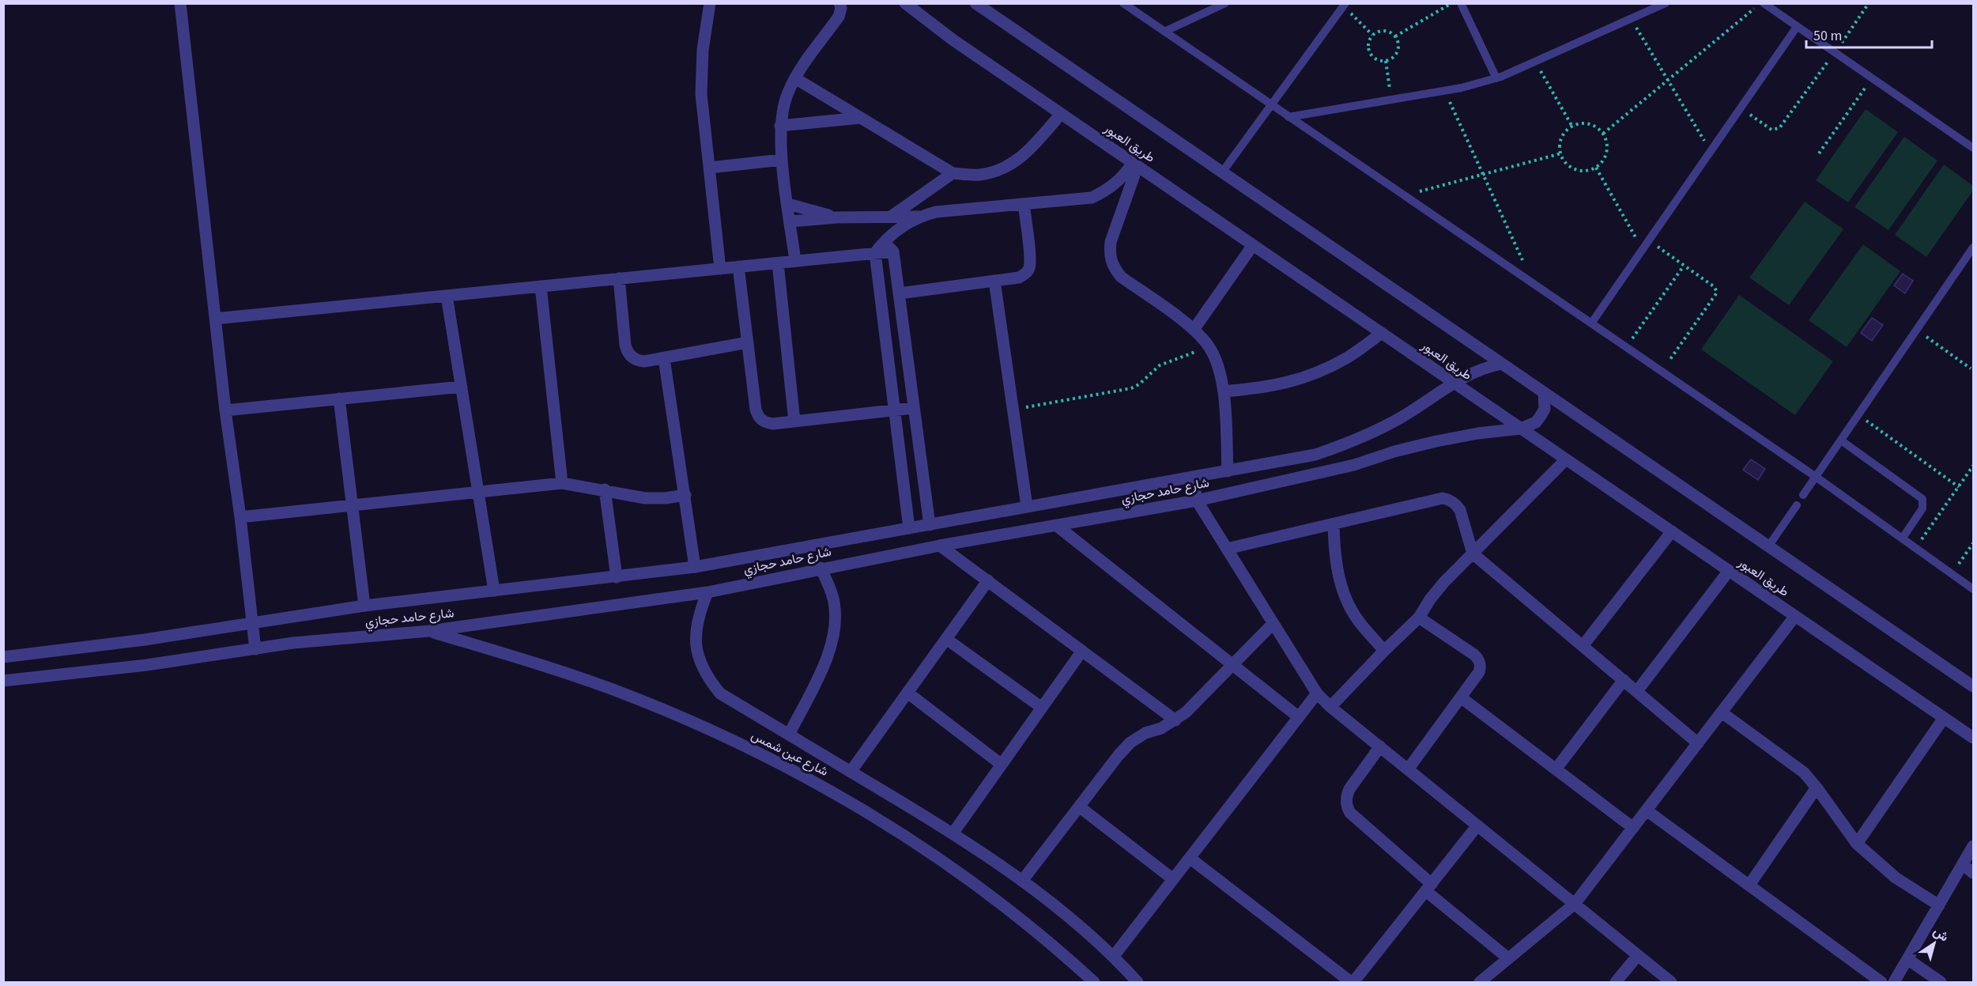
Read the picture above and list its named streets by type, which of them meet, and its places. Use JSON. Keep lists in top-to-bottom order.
{
  "streets": {
    "street": ["طريق العبور", "شارع حامد حجازي", "شارع عين شمس"]
  },
  "crossings": [
    ["طريق العبور", "شارع حامد حجازي"],
    ["شارع حامد حجازي", "شارع عين شمس"]
  ],
  "scale_bar": "50 m",
  "north": "top right"
}
